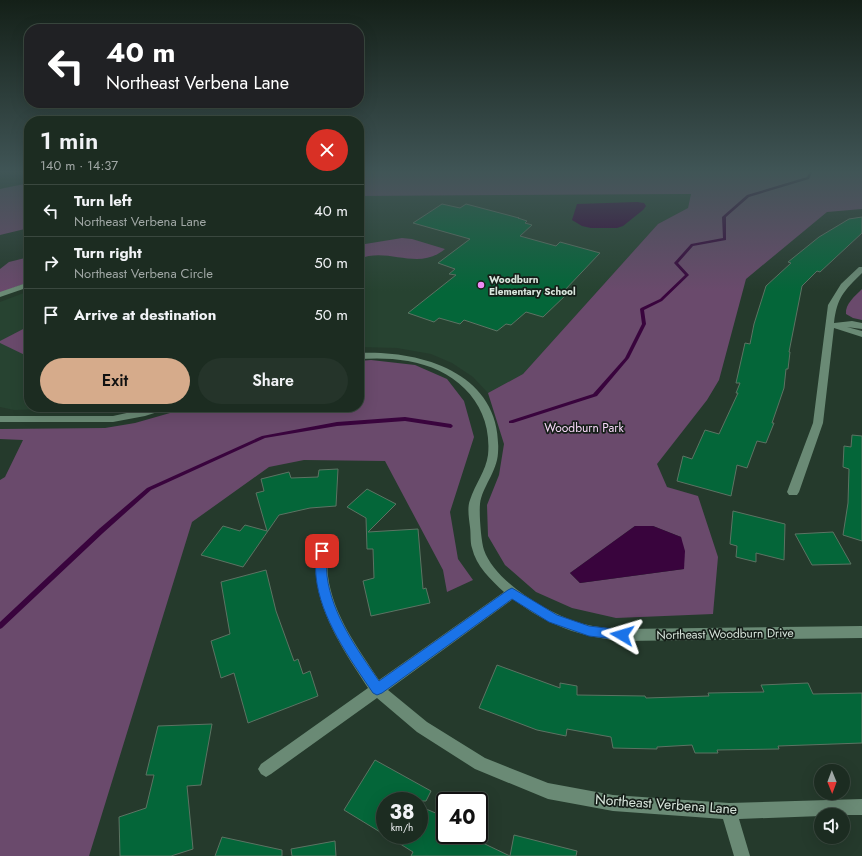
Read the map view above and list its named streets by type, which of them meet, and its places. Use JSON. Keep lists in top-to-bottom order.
{
  "streets": {
    "street": ["Northeast Woodburn Drive", "Northeast Verbena Lane"]
  },
  "parks": ["Woodburn Park"],
  "places": ["Woodburn Elementary School"],
  "north": "bottom",
  "page": {
    "turn": ["40 m", "Northeast Verbena Lane"],
    "heading": ["1 min", "140 m · 14:37"],
    "list": [
      {
        "name": "Turn left",
        "note": "Northeast Verbena Lane",
        "value": "40 m"
      },
      {
        "name": "Turn right",
        "note": "Northeast Verbena Circle",
        "value": "50 m"
      },
      {
        "name": "Arrive at destination",
        "value": "50 m"
      }
    ],
    "buttons": ["Exit", "Share"],
    "speed": "38 km/h",
    "limit": "40"
  }
}
